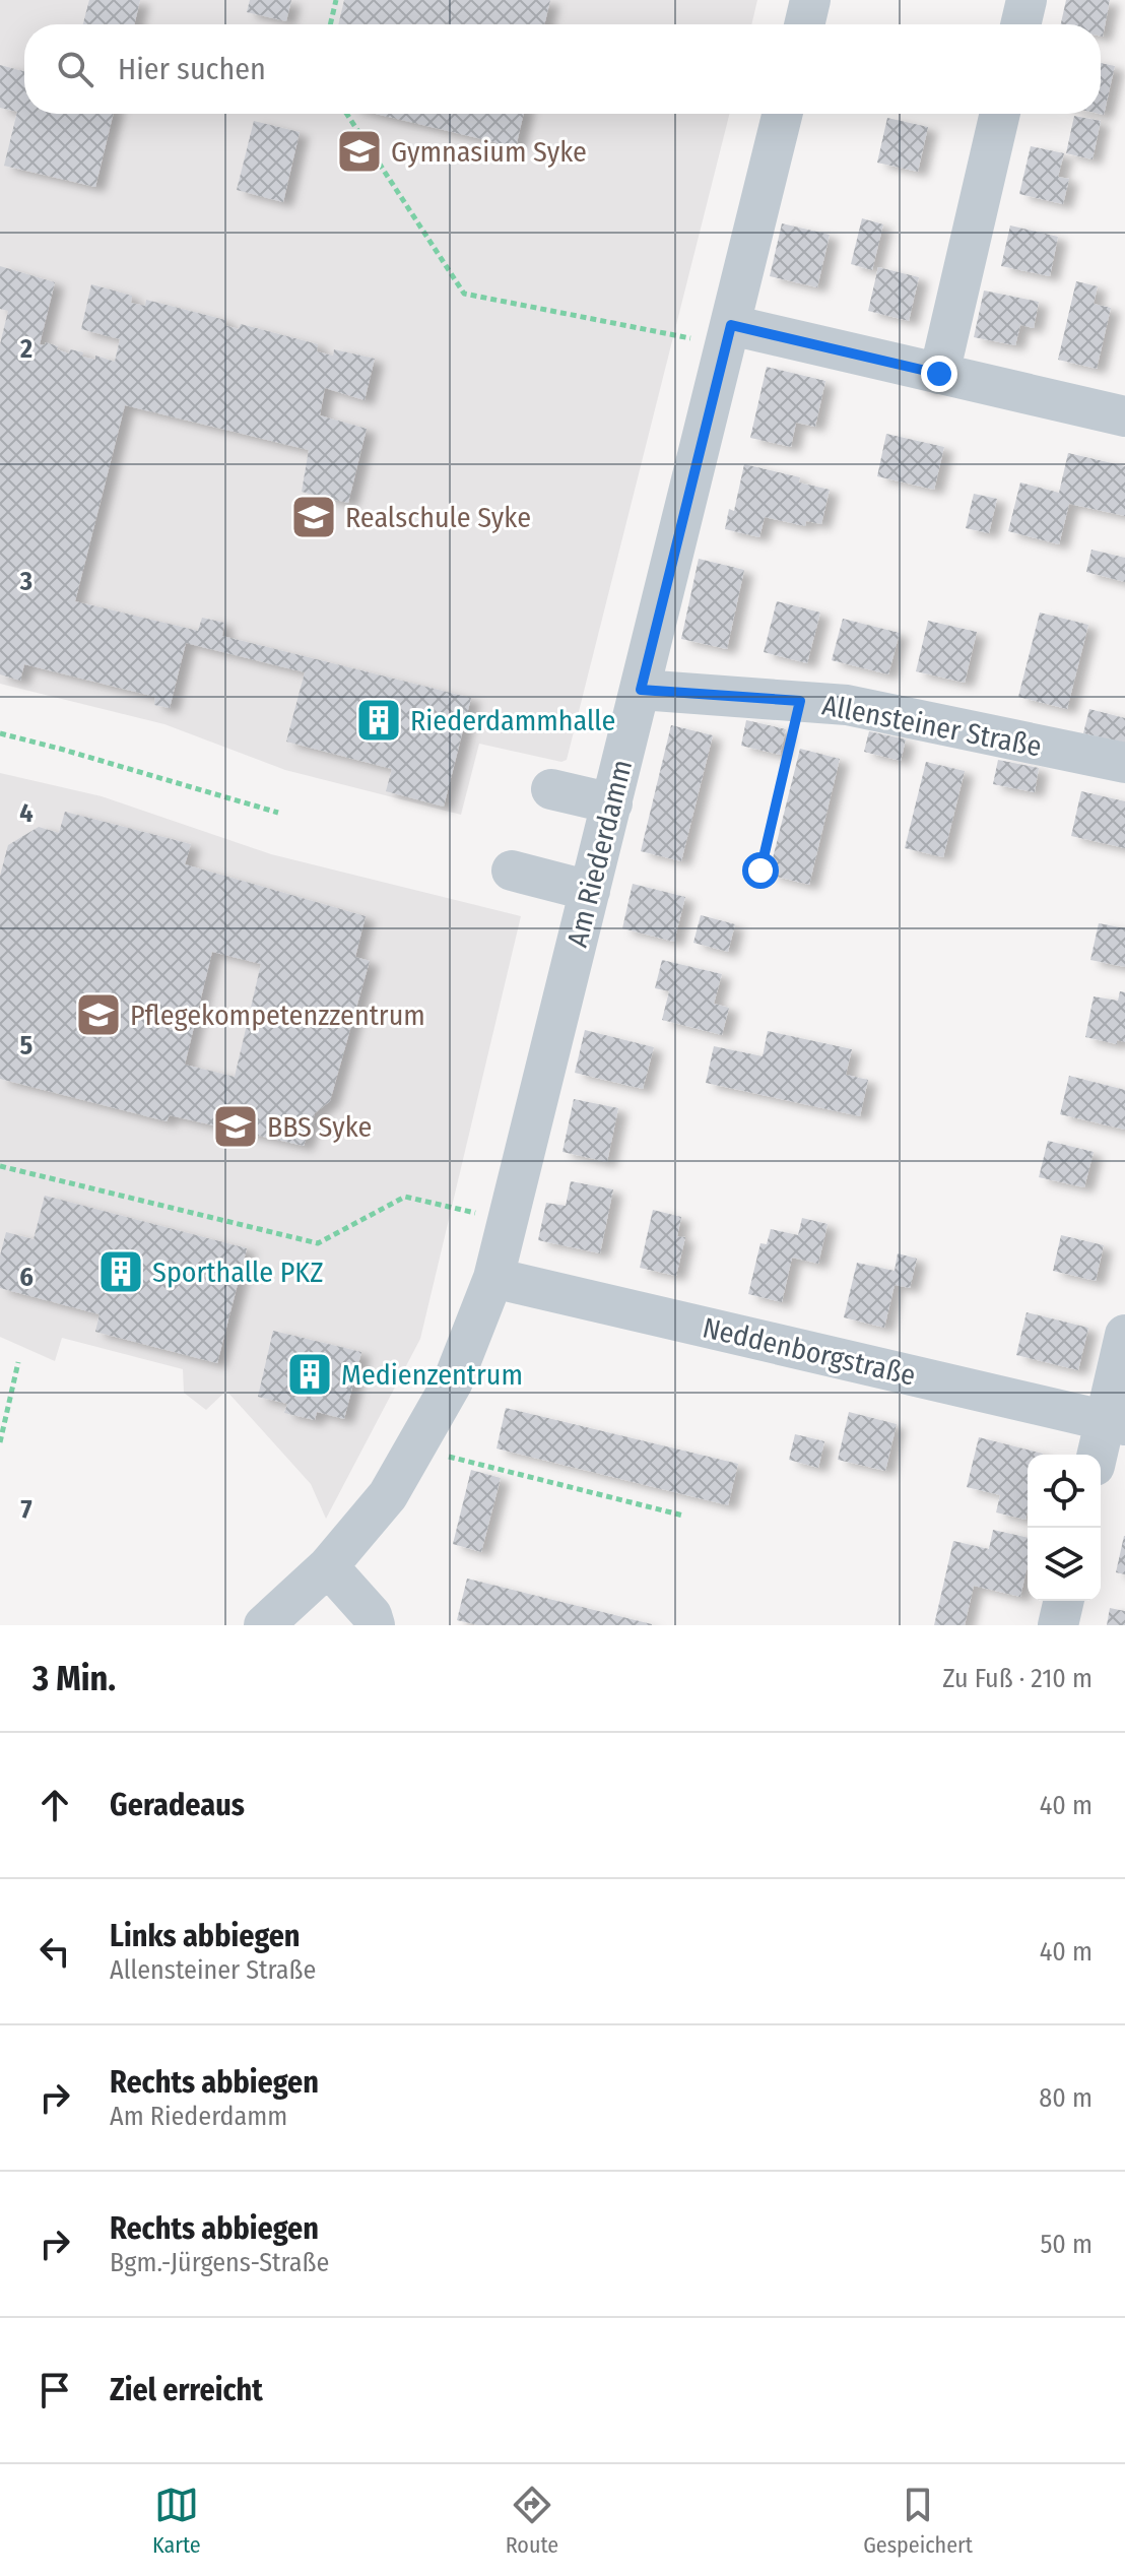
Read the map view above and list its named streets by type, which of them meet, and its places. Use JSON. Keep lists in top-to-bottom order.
{
  "streets": {
    "street": ["Allensteiner Straße", "Am Riederdamm", "Neddenborgstraße"]
  },
  "crossings": [
    ["Allensteiner Straße", "Am Riederdamm"],
    ["Am Riederdamm", "Neddenborgstraße"]
  ],
  "places": {
    "school or university": [
      "Gymnasium Syke",
      "Realschule Syke",
      "Pflegekompetenzzentrum",
      "BBS Syke"
    ],
    "building": ["Riederdammhalle", "Sporthalle PKZ", "Medienzentrum"]
  },
  "page": {
    "search": "Hier suchen",
    "heading": ["3 Min.", "Zu Fuß · 210 m"],
    "list": [
      ["Geradeaus", "40 m"],
      ["Links abbiegen", "Allensteiner Straße", "40 m"],
      ["Rechts abbiegen", "Am Riederdamm", "80 m"],
      ["Rechts abbiegen", "Bgm.-Jürgens-Straße", "50 m"],
      "Ziel erreicht"
    ],
    "nav": ["Karte", "Route", "Gespeichert"]
  },
  "grid": {
    "rows": [
      "2",
      "3",
      "4",
      "5",
      "6",
      "7"
    ]
  }
}
